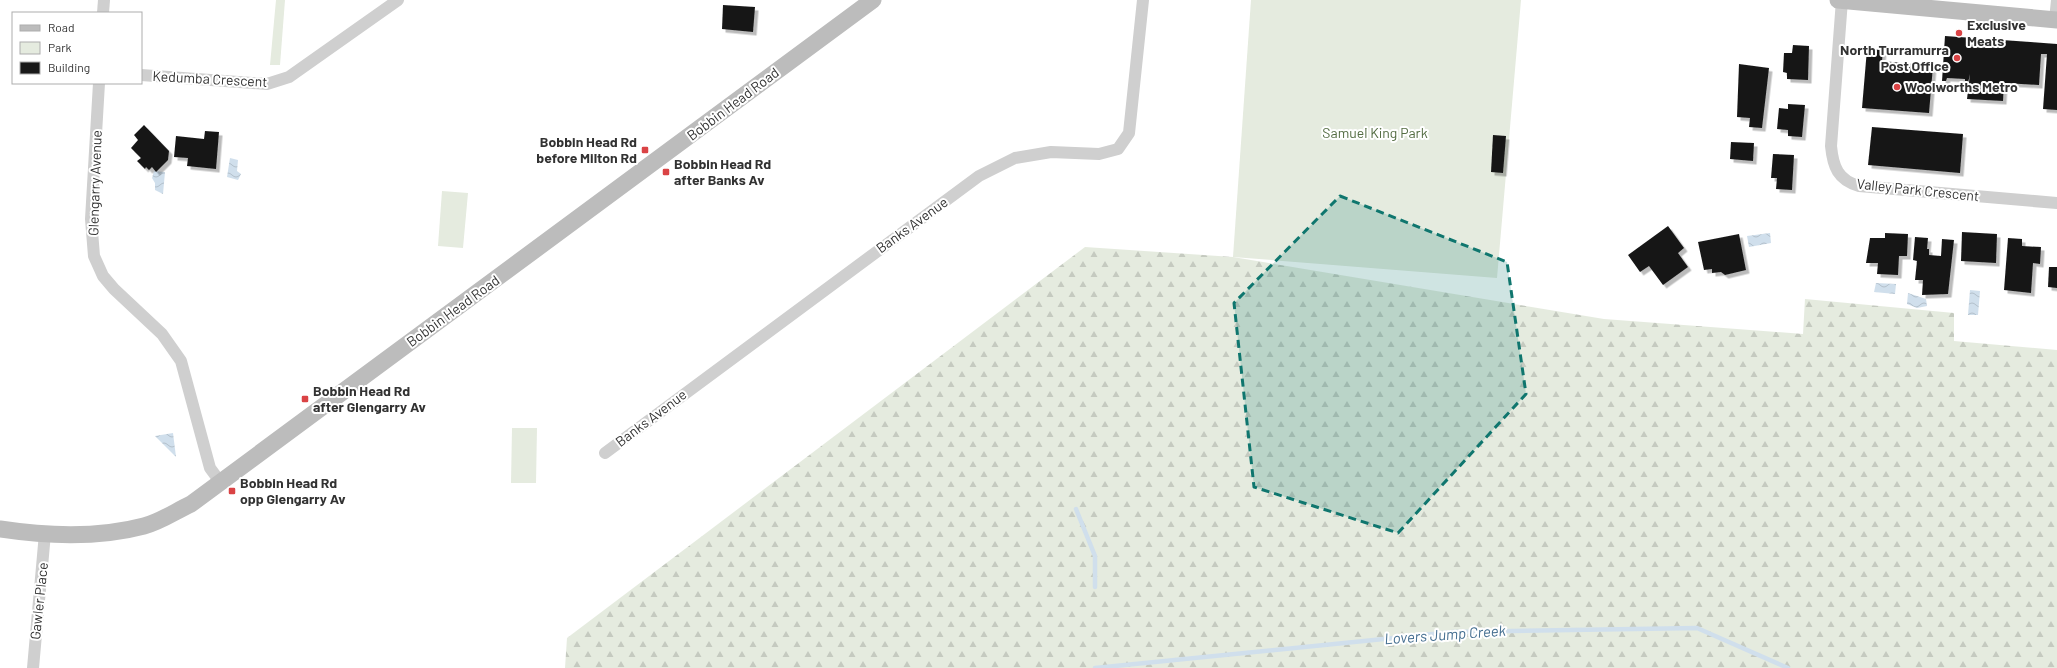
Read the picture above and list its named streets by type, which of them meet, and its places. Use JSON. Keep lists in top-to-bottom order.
{
  "streets": {
    "main road": ["Bobbin Head Road"],
    "street": [
      "Kedumba Crescent",
      "Glengarry Avenue",
      "Valley Park Crescent",
      "Banks Avenue",
      "Gawler Place"
    ]
  },
  "crossings": [
    ["Bobbin Head Road", "Glengarry Avenue"],
    ["Bobbin Head Road", "Gawler Place"]
  ],
  "water": ["Lovers Jump Creek"],
  "parks": ["Samuel King Park"],
  "places": {
    "other": ["Exclusive Meats", "North Turramurra Post Office", "Woolworths Metro"],
    "transit": [
      "Bobbin Head Rd before Milton Rd",
      "Bobbin Head Rd after Banks Av",
      "Bobbin Head Rd after Glengarry Av",
      "Bobbin Head Rd opp Glengarry Av"
    ]
  },
  "legend": ["Road", "Park", "Building"]
}
